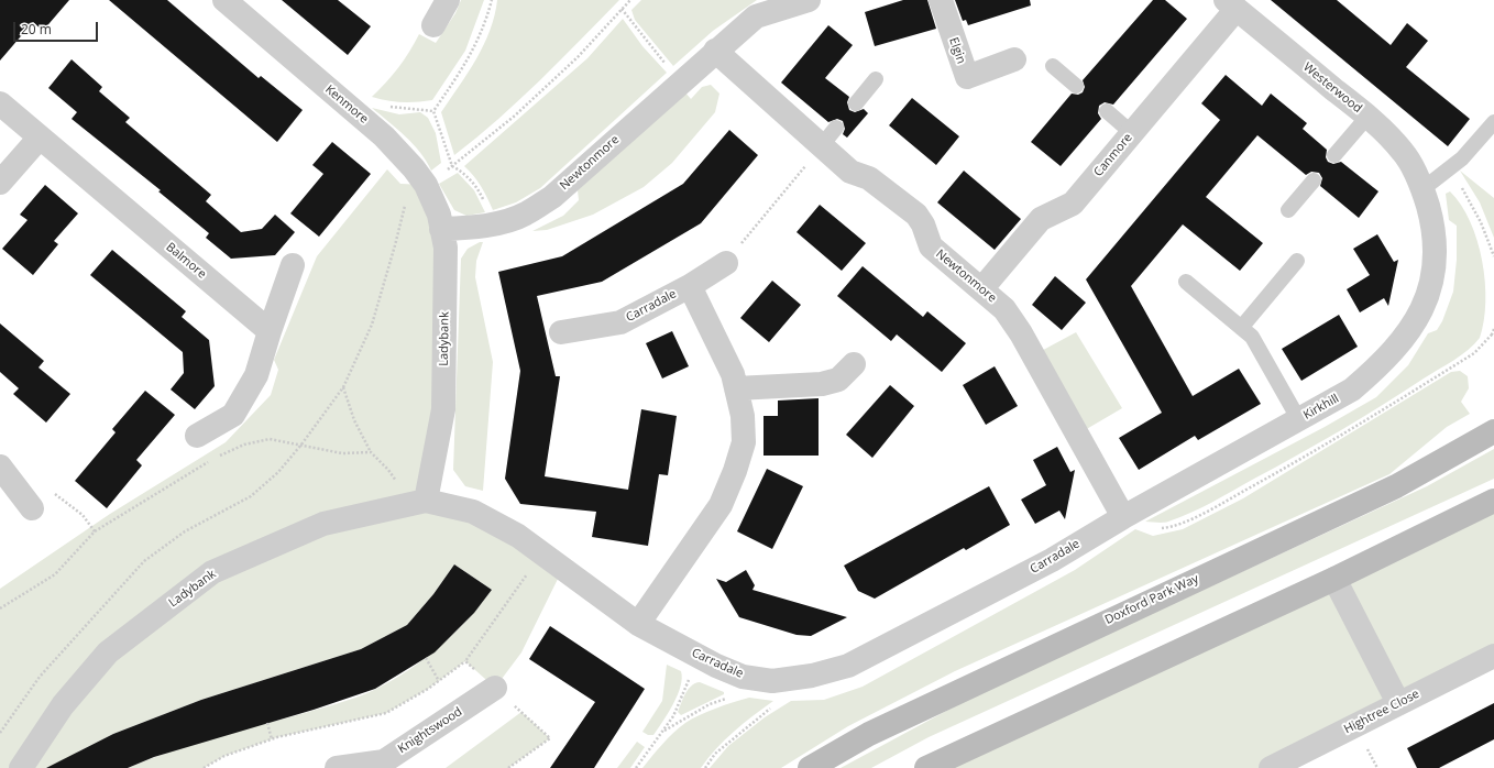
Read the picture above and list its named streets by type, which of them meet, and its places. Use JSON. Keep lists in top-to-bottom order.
{
  "streets": {
    "main road": ["Doxford Park Way"],
    "street": [
      "Elgin",
      "Westerwood",
      "Kenmore",
      "Canmore",
      "Newtonmore",
      "Balmore",
      "Carradale",
      "Ladybank",
      "Kirkhill",
      "Hightree Close",
      "Knightswood"
    ]
  },
  "crossings": [
    ["Westerwood", "Canmore"],
    ["Westerwood", "Kirkhill"],
    ["Kenmore", "Newtonmore"],
    ["Kenmore", "Ladybank"],
    ["Canmore", "Newtonmore"],
    ["Newtonmore", "Ladybank"],
    ["Newtonmore", "Kirkhill"],
    ["Carradale", "Ladybank"],
    ["Carradale", "Kirkhill"]
  ],
  "scale_bar": "20 m"
}
